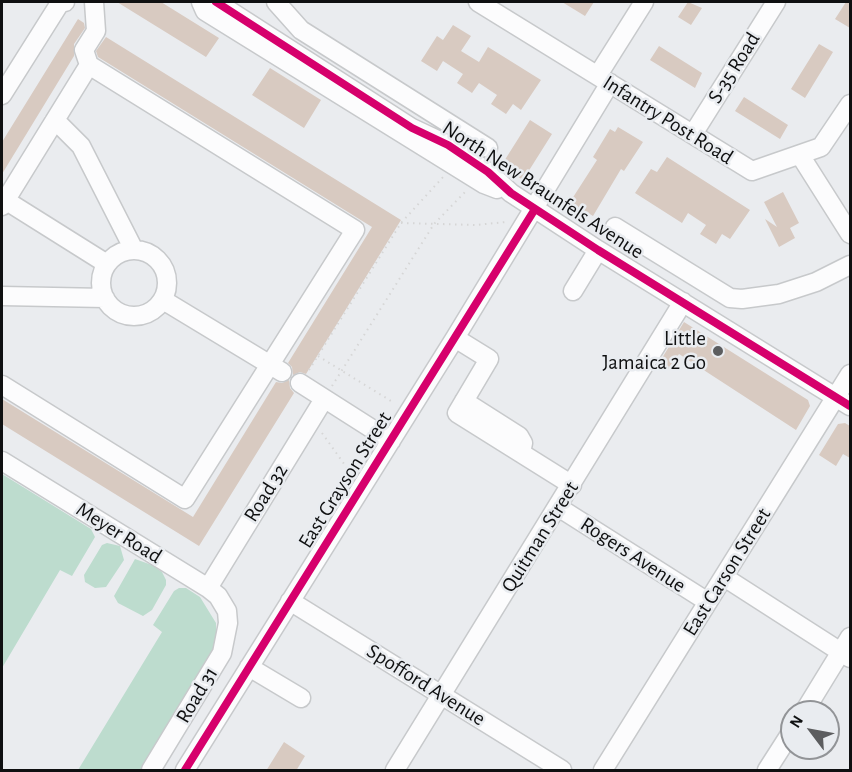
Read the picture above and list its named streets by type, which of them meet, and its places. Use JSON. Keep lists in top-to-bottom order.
{
  "streets": {
    "street": [
      "S-35 Road",
      "Infantry Post Road",
      "North New Braunfels Avenue",
      "East Grayson Street",
      "Road 32",
      "Meyer Road",
      "Quitman Street",
      "Rogers Avenue",
      "East Carson Street",
      "Spofford Avenue",
      "Road 31"
    ]
  },
  "crossings": [
    ["S-35 Road", "Infantry Post Road"],
    ["Infantry Post Road", "East Grayson Street"],
    ["North New Braunfels Avenue", "East Grayson Street"],
    ["North New Braunfels Avenue", "Quitman Street"],
    ["North New Braunfels Avenue", "East Carson Street"],
    ["East Grayson Street", "Spofford Avenue"],
    ["Road 32", "Meyer Road"],
    ["Meyer Road", "Road 31"],
    ["Quitman Street", "Rogers Avenue"],
    ["Quitman Street", "Spofford Avenue"],
    ["Rogers Avenue", "East Carson Street"]
  ],
  "places": ["Little Jamaica 2 Go"],
  "north": "top left"
}
